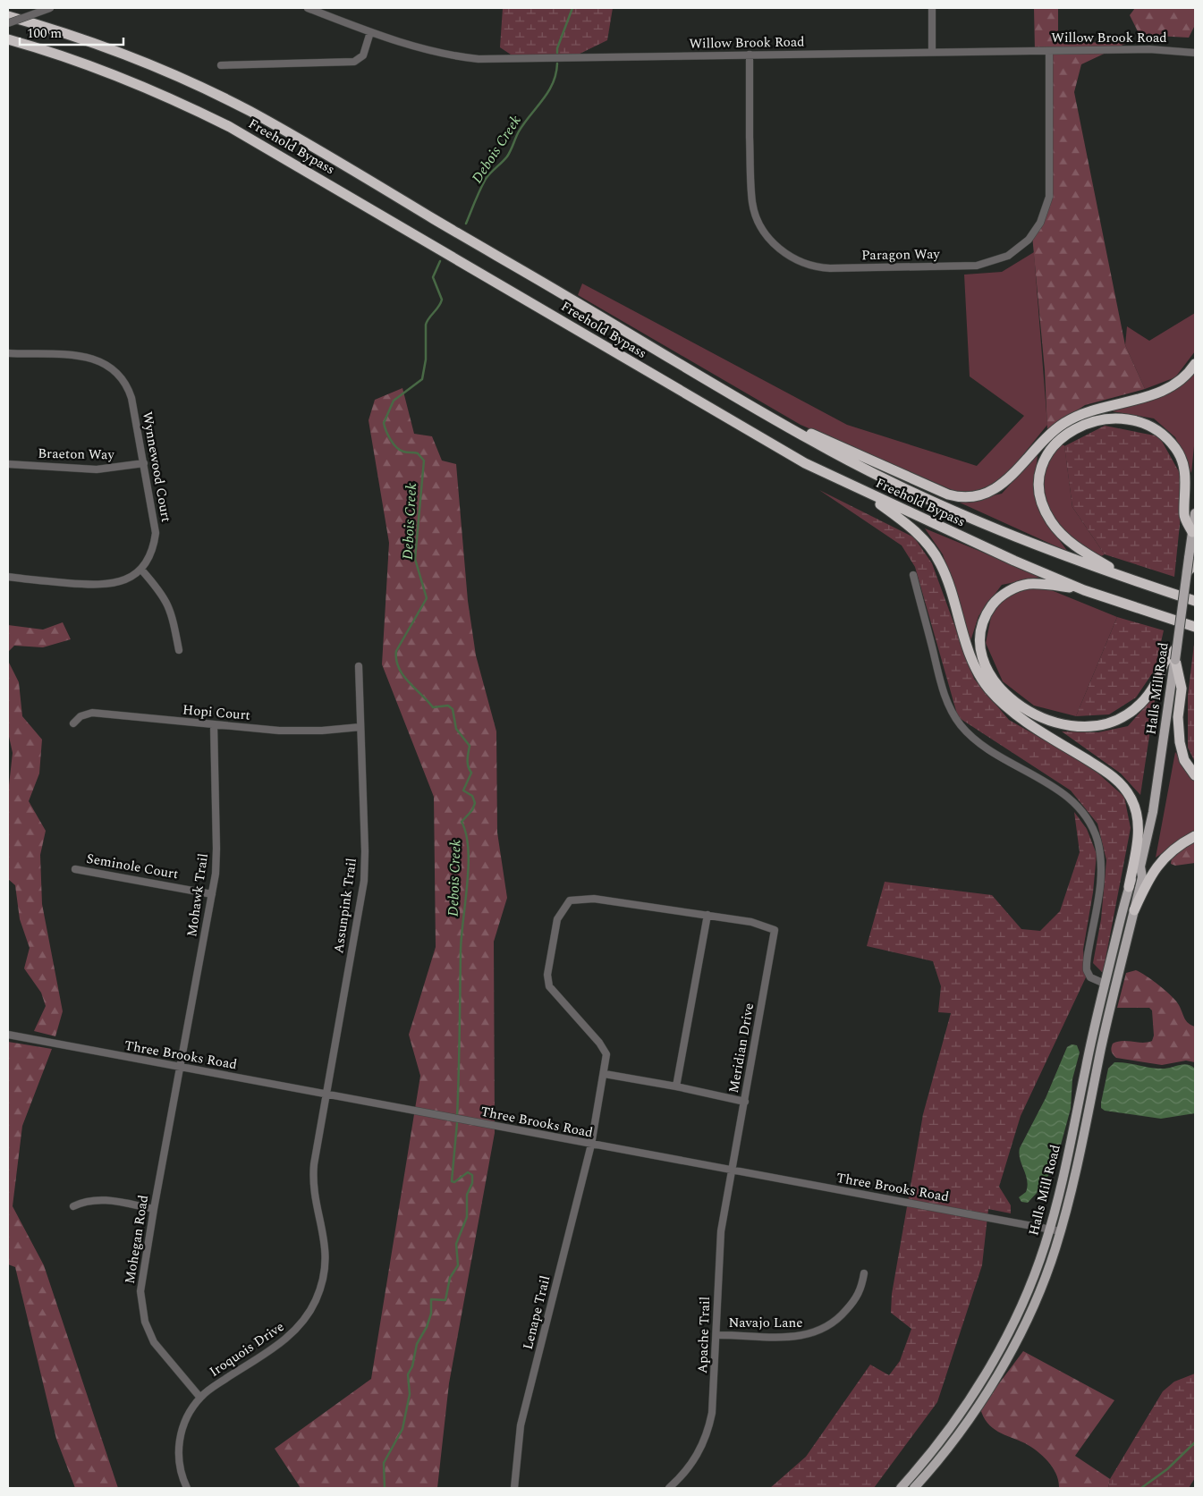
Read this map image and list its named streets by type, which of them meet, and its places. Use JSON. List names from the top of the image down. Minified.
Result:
{"streets":{"highway":["Freehold Bypass"],"main road":["Halls Mill Road"],"street":["Willow Brook Road","Paragon Way","Braeton Way","Wynnewood Court","Hopi Court","Seminole Court","Mohawk Trail","Assunpink Trail","Meridian Drive","Three Brooks Road","Mohegan Road","Lenape Trail","Navajo Lane","Apache Trail","Iroquois Drive"]},"crossings":[["Willow Brook Road","Paragon Way"],["Braeton Way","Wynnewood Court"],["Halls Mill Road","Three Brooks Road"],["Hopi Court","Mohawk Trail"],["Hopi Court","Assunpink Trail"],["Seminole Court","Mohawk Trail"],["Mohawk Trail","Three Brooks Road"],["Mohawk Trail","Mohegan Road"],["Assunpink Trail","Three Brooks Road"],["Assunpink Trail","Iroquois Drive"],["Meridian Drive","Three Brooks Road"],["Meridian Drive","Lenape Trail"],["Meridian Drive","Apache Trail"],["Three Brooks Road","Mohegan Road"],["Three Brooks Road","Lenape Trail"],["Three Brooks Road","Apache Trail"],["Three Brooks Road","Iroquois Drive"],["Mohegan Road","Iroquois Drive"],["Navajo Lane","Apache Trail"]],"water":["Debois Creek"],"scale_bar":"100 m"}
